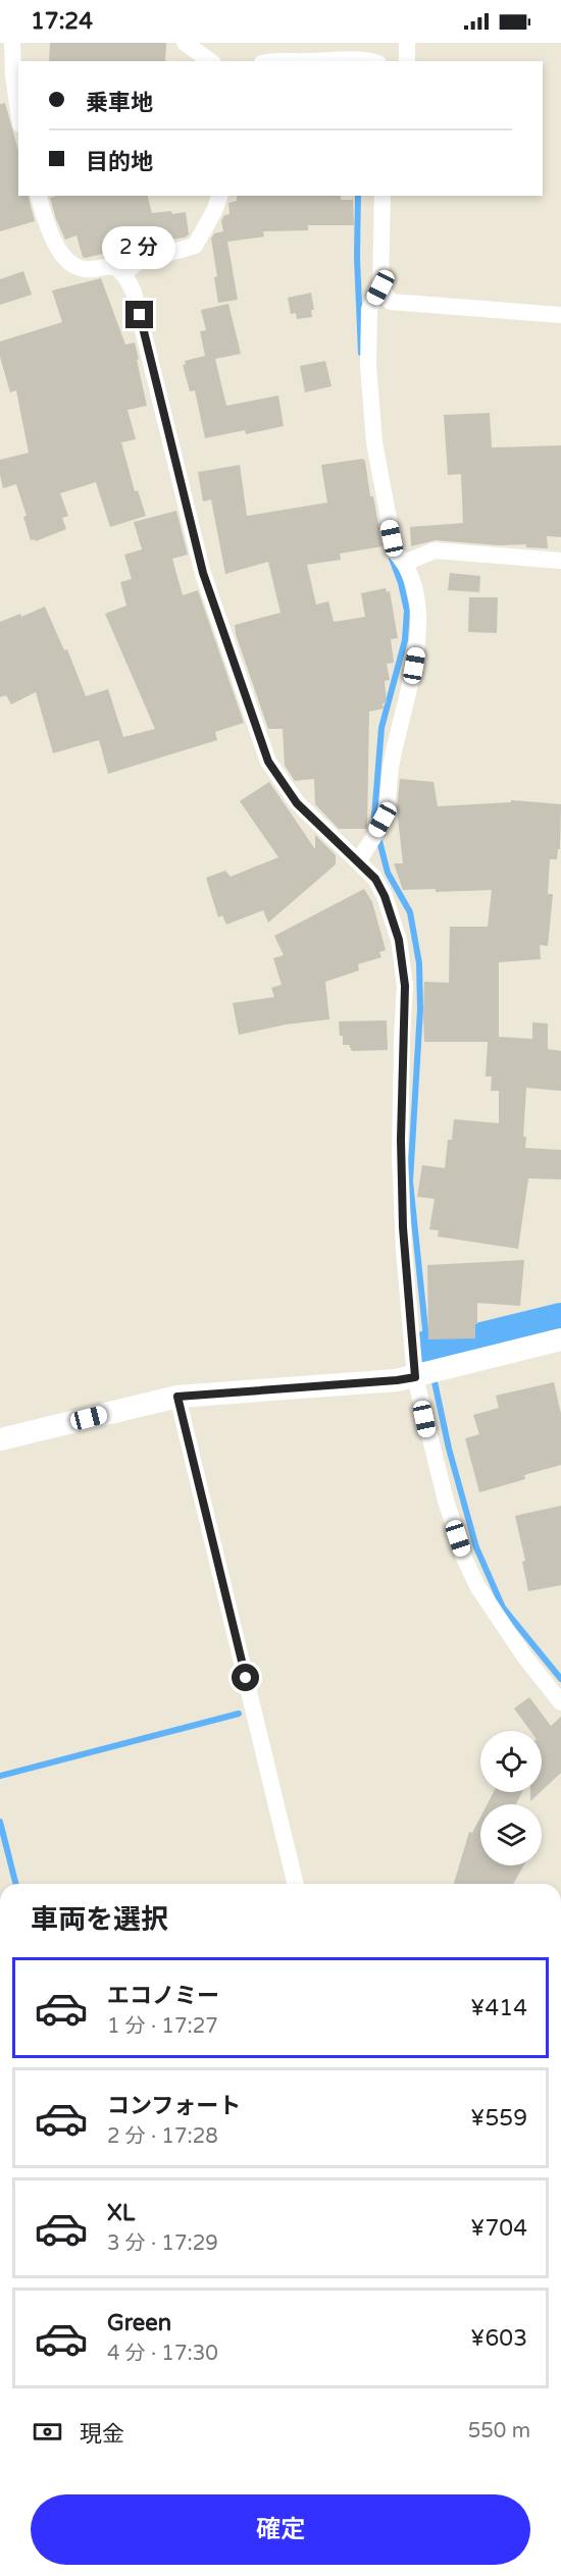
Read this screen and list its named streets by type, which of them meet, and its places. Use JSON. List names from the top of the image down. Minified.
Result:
{"page":{"status":"17:24","banner":["乗車地","目的地"],"bubble":"2 分","heading":"車両を選択","list":[{"name":"エコノミー","note":"1 分 · 17:27","value":"¥414"},{"name":"コンフォート","note":"2 分 · 17:28","value":"¥559"},{"name":"XL","note":"3 分 · 17:29","value":"¥704"},{"name":"Green","note":"4 分 · 17:30","value":"¥603"}],"pay":["現金","550 m"],"buttons":"確定"}}
